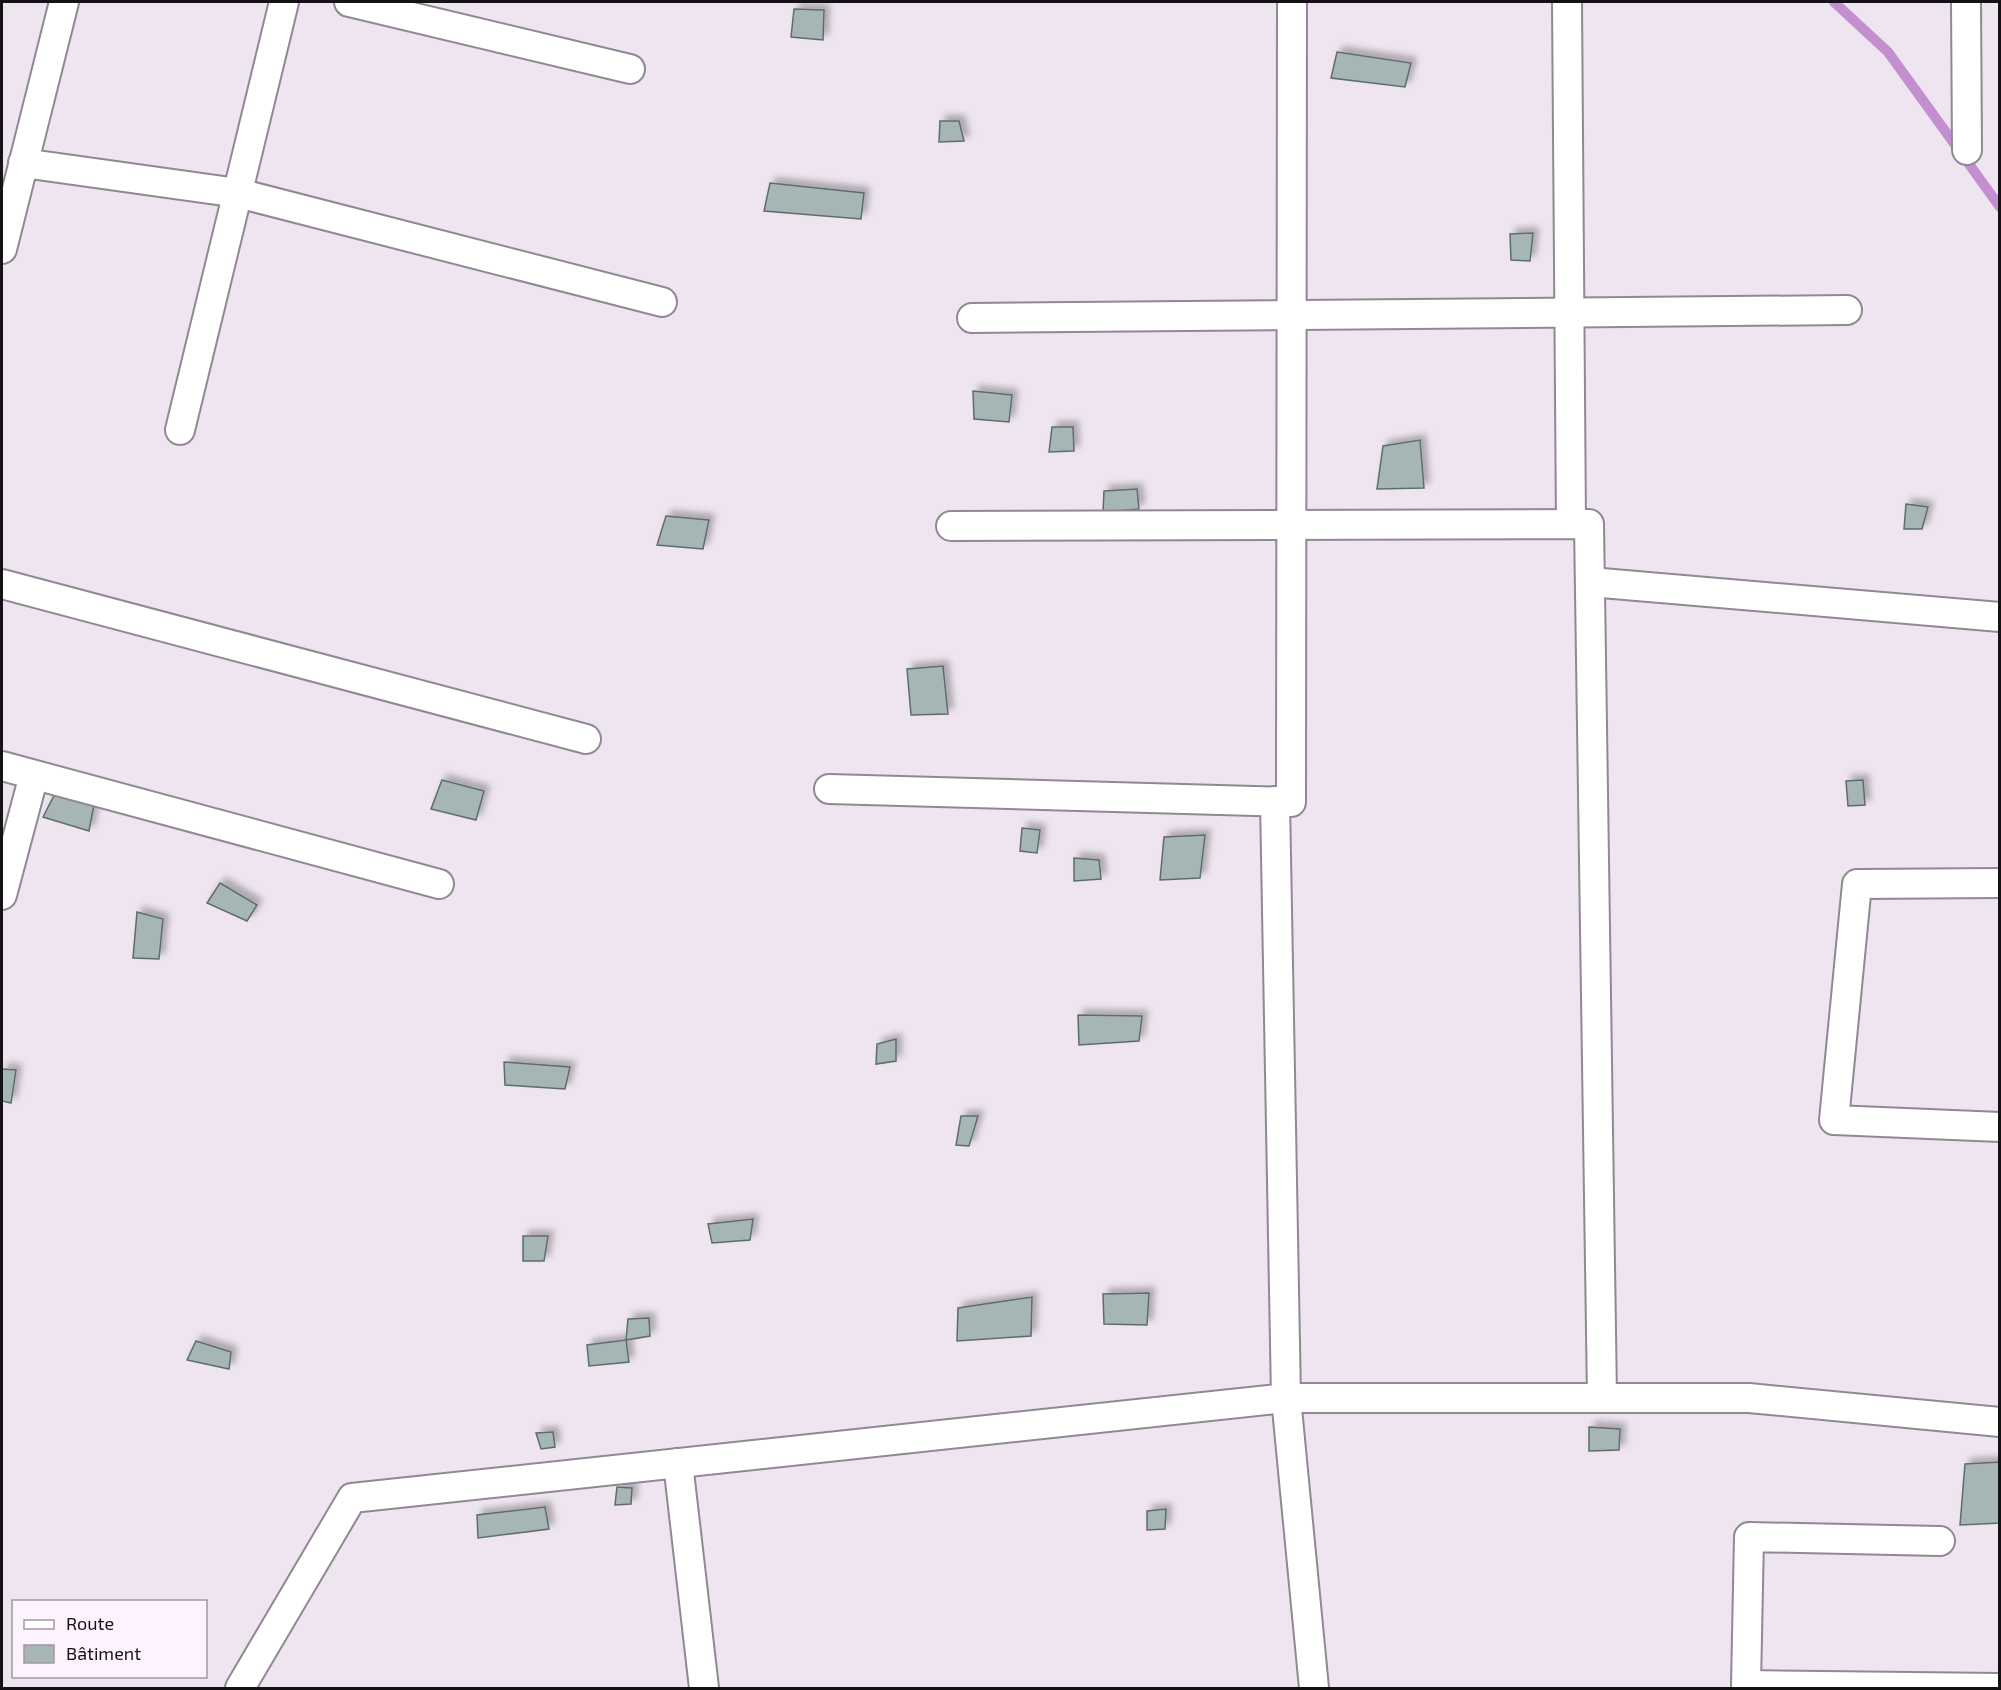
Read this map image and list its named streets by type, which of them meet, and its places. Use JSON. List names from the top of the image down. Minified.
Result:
{"legend":["Route","Bâtiment"]}
